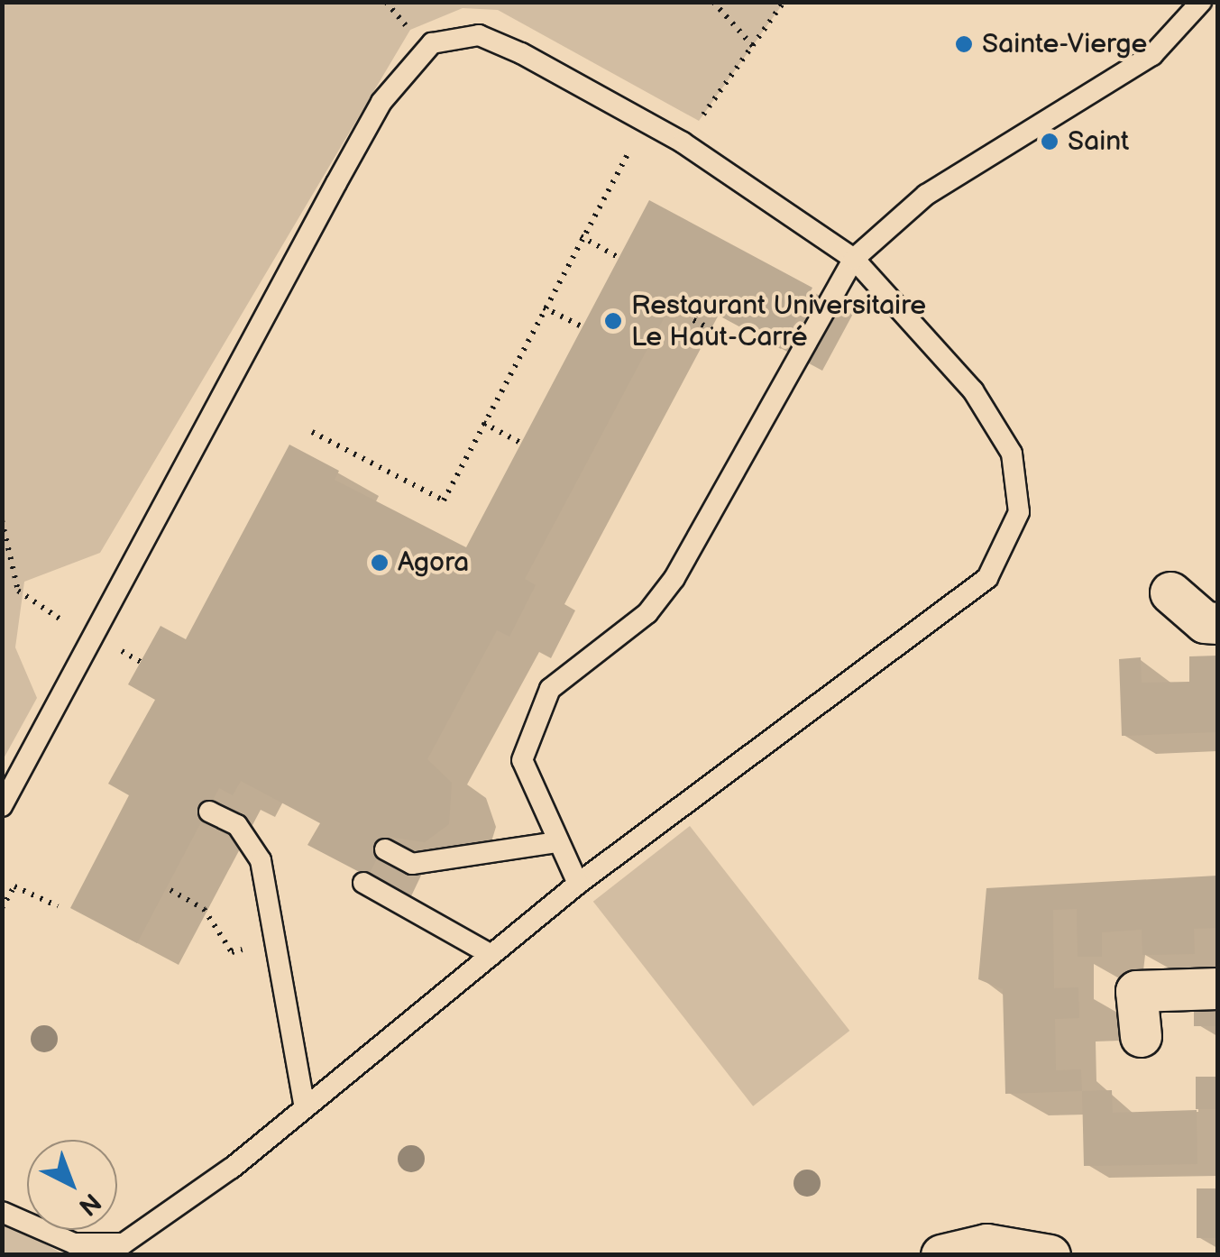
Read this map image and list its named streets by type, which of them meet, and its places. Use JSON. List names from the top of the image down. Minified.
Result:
{"places":["Sainte-Vierge","Saint","Restaurant Universitaire Le Haut-Carré","Agora"],"north":"bottom right"}
